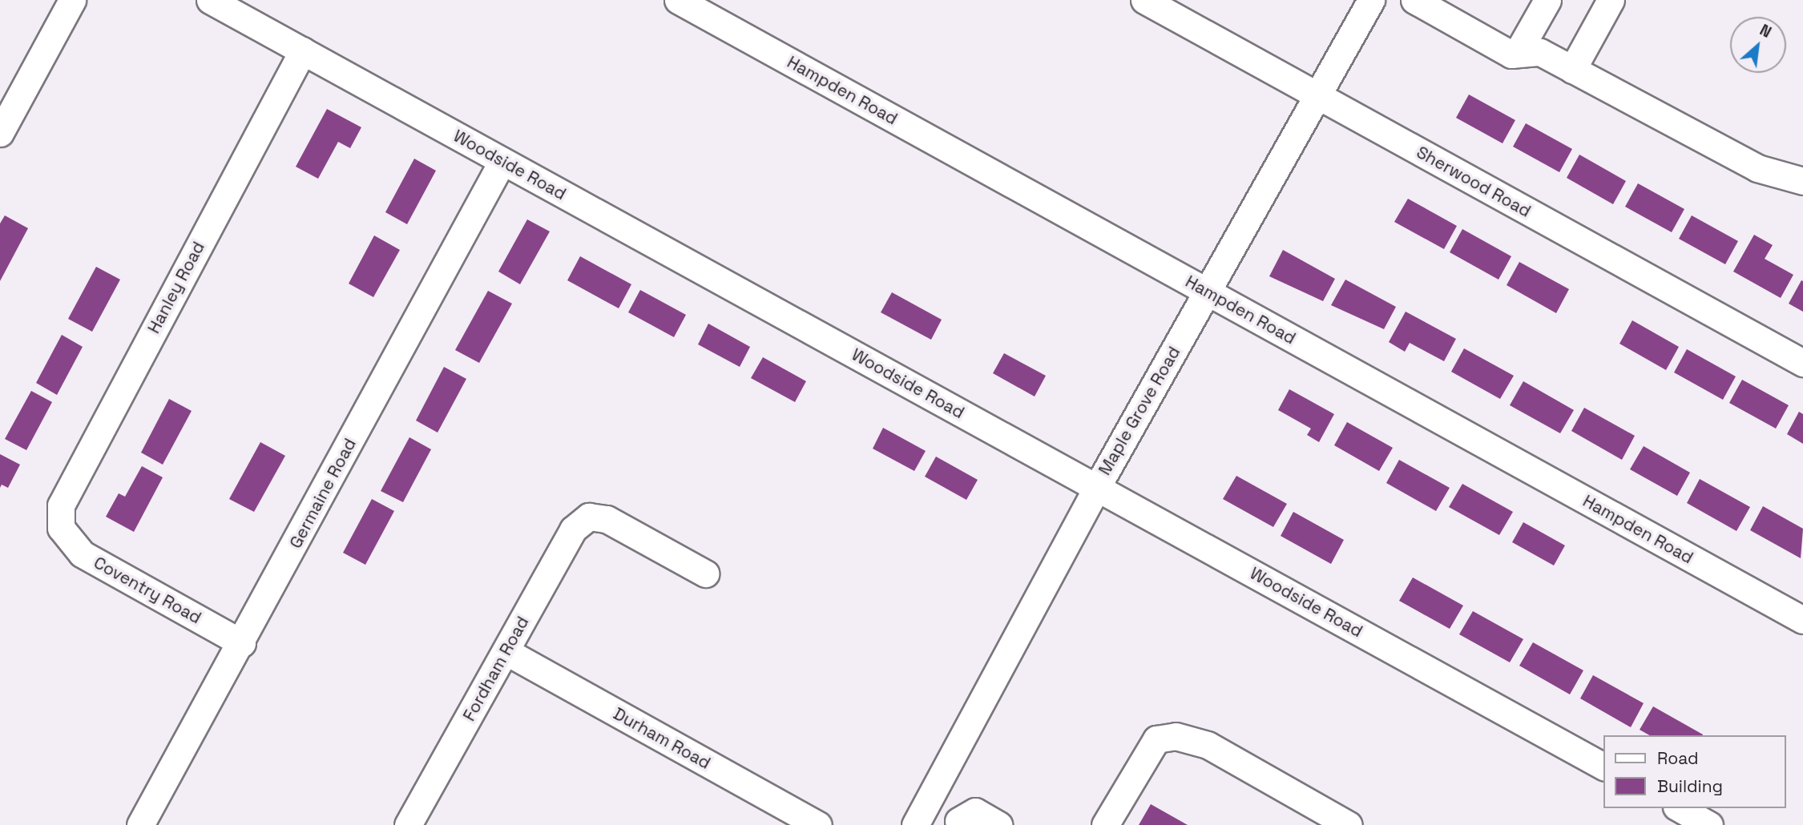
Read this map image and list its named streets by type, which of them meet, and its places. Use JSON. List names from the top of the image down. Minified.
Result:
{"streets":{"street":["Hampden Road","Woodside Road","Sherwood Road","Hanley Road","Maple Grove Road","Germaine Road","Coventry Road","Fordham Road","Durham Road"]},"crossings":[["Hampden Road","Maple Grove Road"],["Woodside Road","Hanley Road"],["Woodside Road","Maple Grove Road"],["Woodside Road","Germaine Road"],["Sherwood Road","Maple Grove Road"],["Hanley Road","Coventry Road"],["Germaine Road","Coventry Road"],["Fordham Road","Durham Road"]],"legend":["Road","Building"],"north":"top right"}
